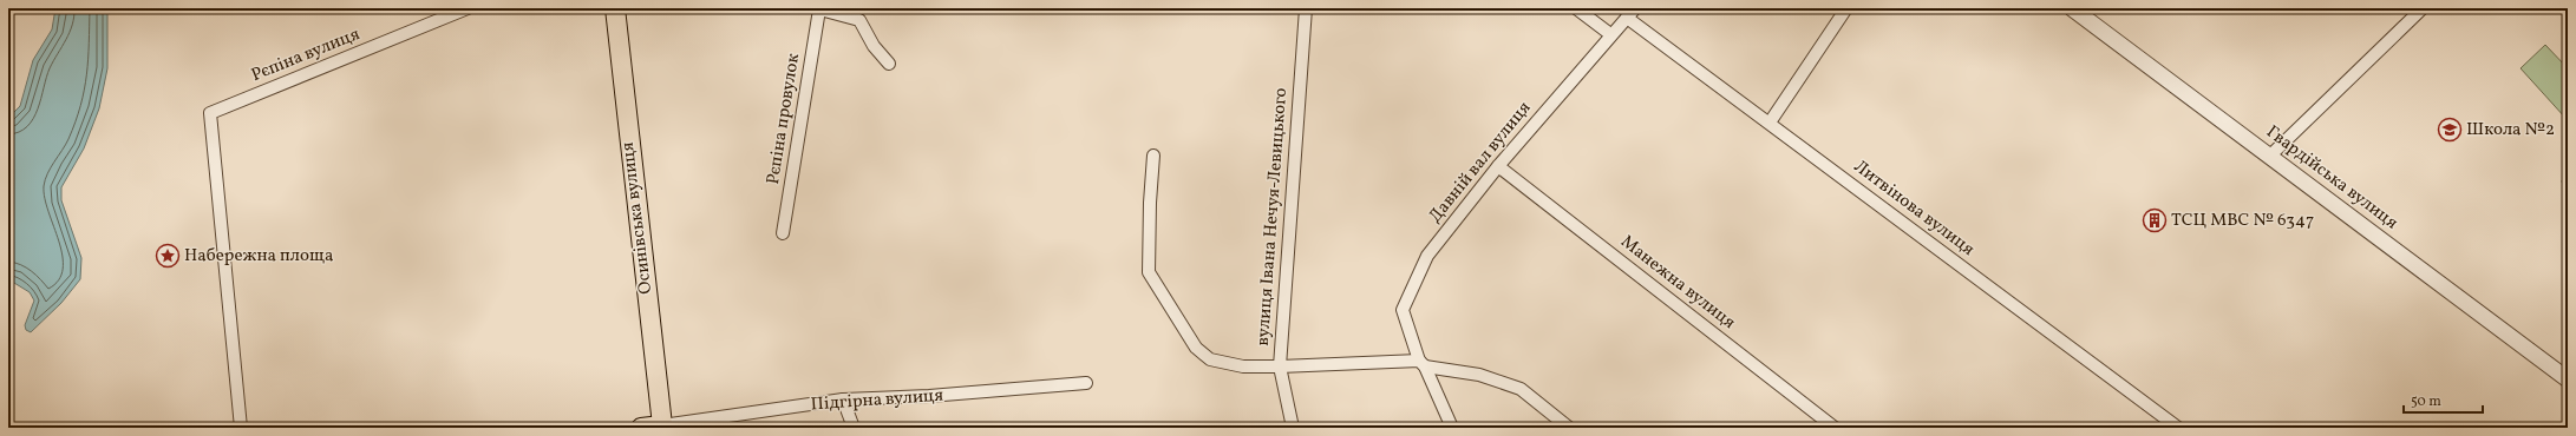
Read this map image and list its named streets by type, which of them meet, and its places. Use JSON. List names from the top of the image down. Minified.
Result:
{"streets":{"main road":["Осинівська вулиця","Підгірна вулиця"],"street":["Рєпіна вулиця","Рєпіна провулок","Давній вал вулиця","Гвардійська вулиця","Литвінова вулиця","вулиця Івана Нечуя-Левицького","Манежна вулиця"]},"crossings":[["Давній вал вулиця","Литвінова вулиця"],["Давній вал вулиця","Манежна вулиця"],["Осинівська вулиця","Підгірна вулиця"]],"places":{"school or university":["Школа №2"],"building":["ТСЦ МВС № 6347"],"place":["Набережна площа"]},"scale_bar":"50 m"}
